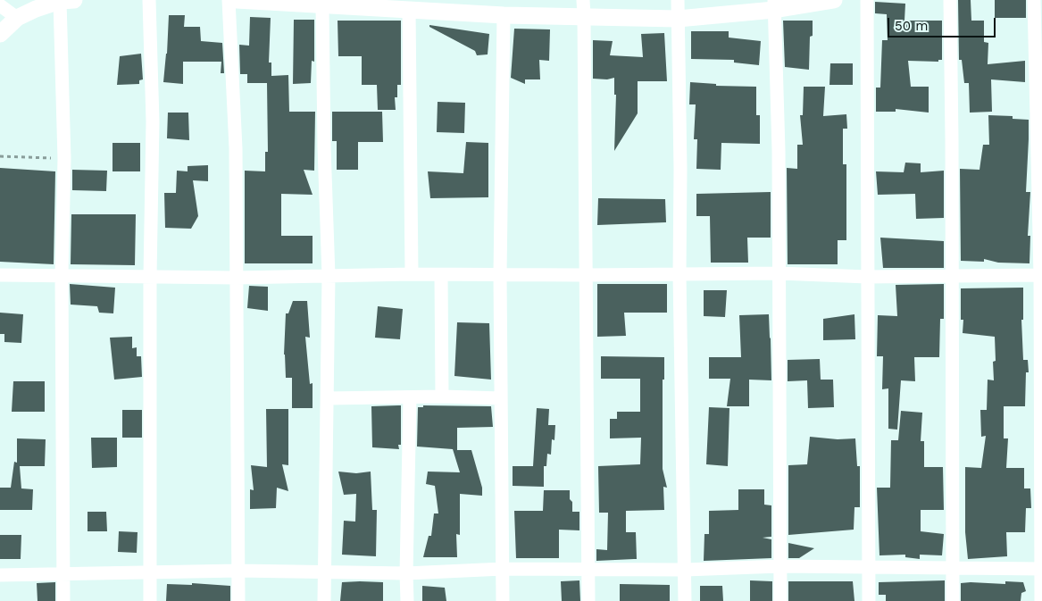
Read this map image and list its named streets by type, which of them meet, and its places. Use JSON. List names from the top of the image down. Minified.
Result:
{"scale_bar":"50 m"}
